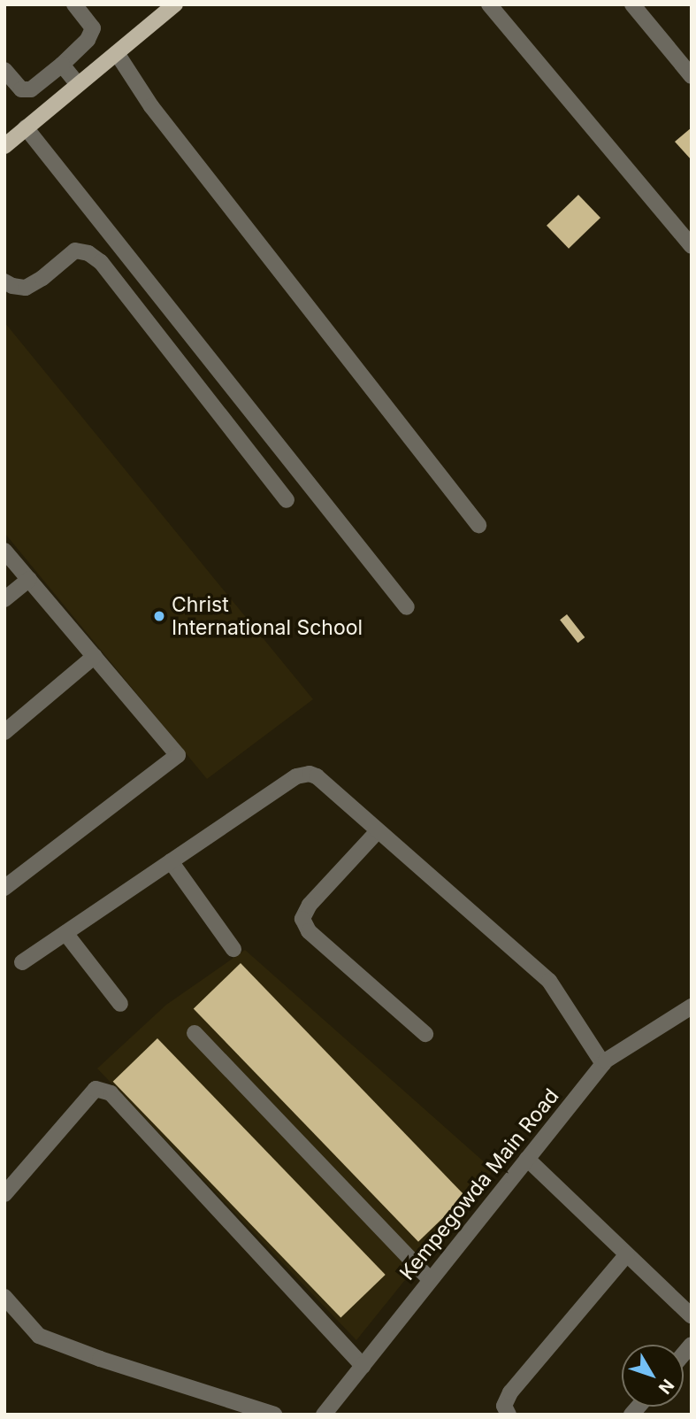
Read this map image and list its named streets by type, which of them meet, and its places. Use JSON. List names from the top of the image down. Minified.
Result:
{"streets":{"street":["Kempegowda Main Road"]},"places":["Christ International School"],"north":"bottom right"}
